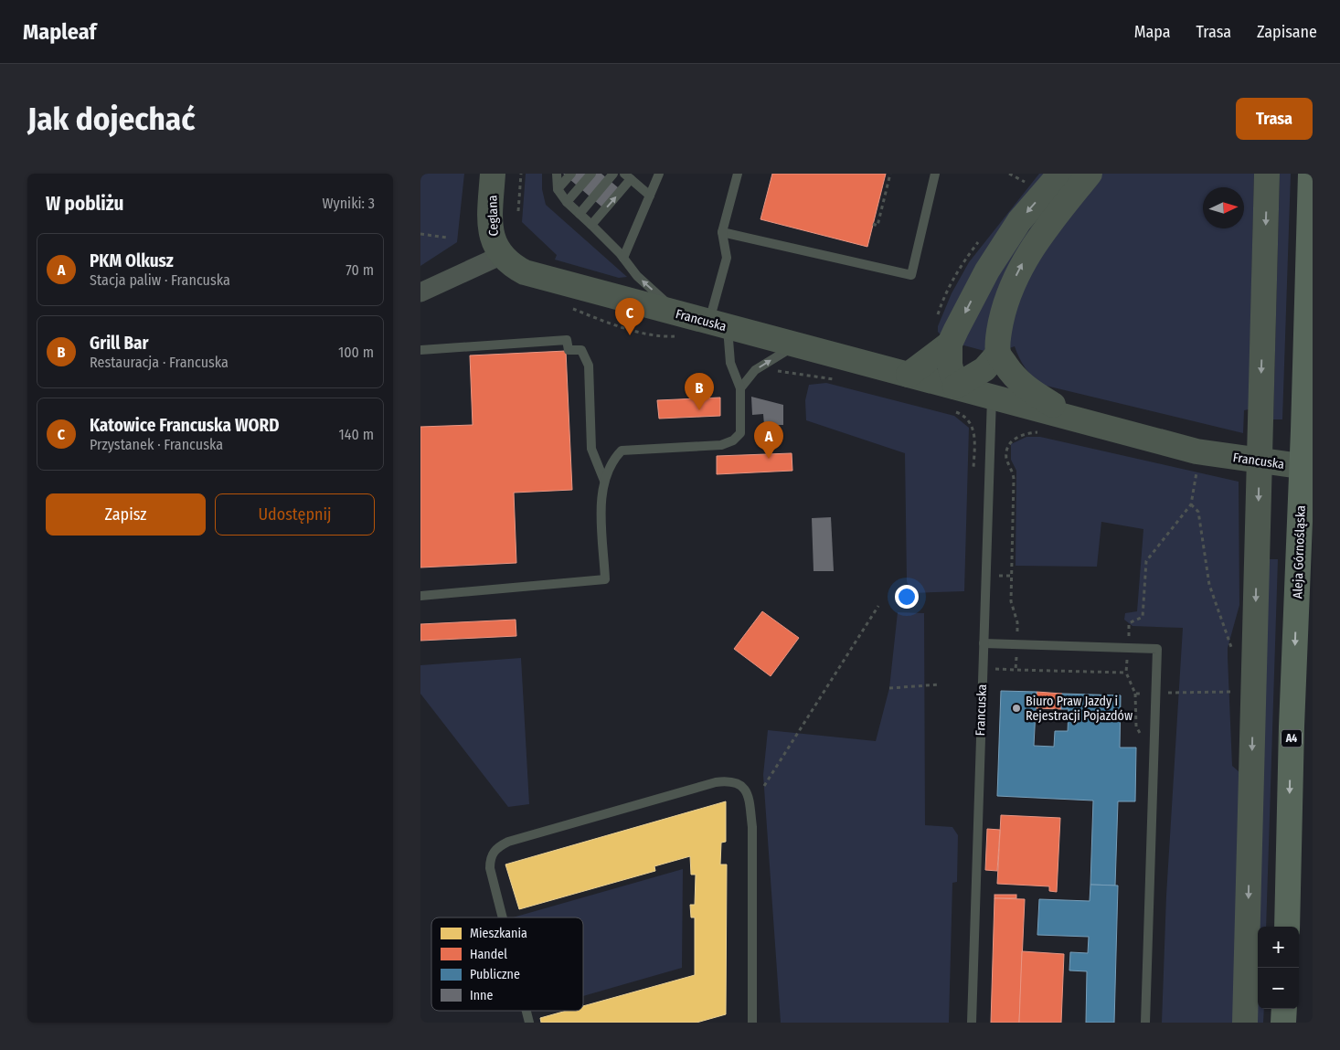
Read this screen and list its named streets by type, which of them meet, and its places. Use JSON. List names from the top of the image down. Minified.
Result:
{"streets":{"highway":["Aleja Górnośląska","A4"],"street":["Ceglana","Francuska"]},"crossings":[["Ceglana","Francuska"]],"one_way":["Aleja Górnośląska"],"places":["Biuro Praw Jazdy i Rejestracji Pojazdów"],"legend":["Mieszkania","Handel","Publiczne","Inne"],"north":"right","page":{"header":"Mapleaf","nav":["Mapa","Trasa","Zapisane"],"buttons":["Trasa",["Zapisz","Udostępnij"]],"title":"Jak dojechać","heading":["W pobliżu","Wyniki: 3"],"list":[{"mark":"A","name":"PKM Olkusz","note":"Stacja paliw · Francuska","value":"70 m"},{"mark":"B","name":"Grill Bar","note":"Restauracja · Francuska","value":"100 m"},{"mark":"C","name":"Katowice Francuska WORD","note":"Przystanek · Francuska","value":"140 m"}],"pins":["C","B","A"],"map_buttons":["+","−"]}}
